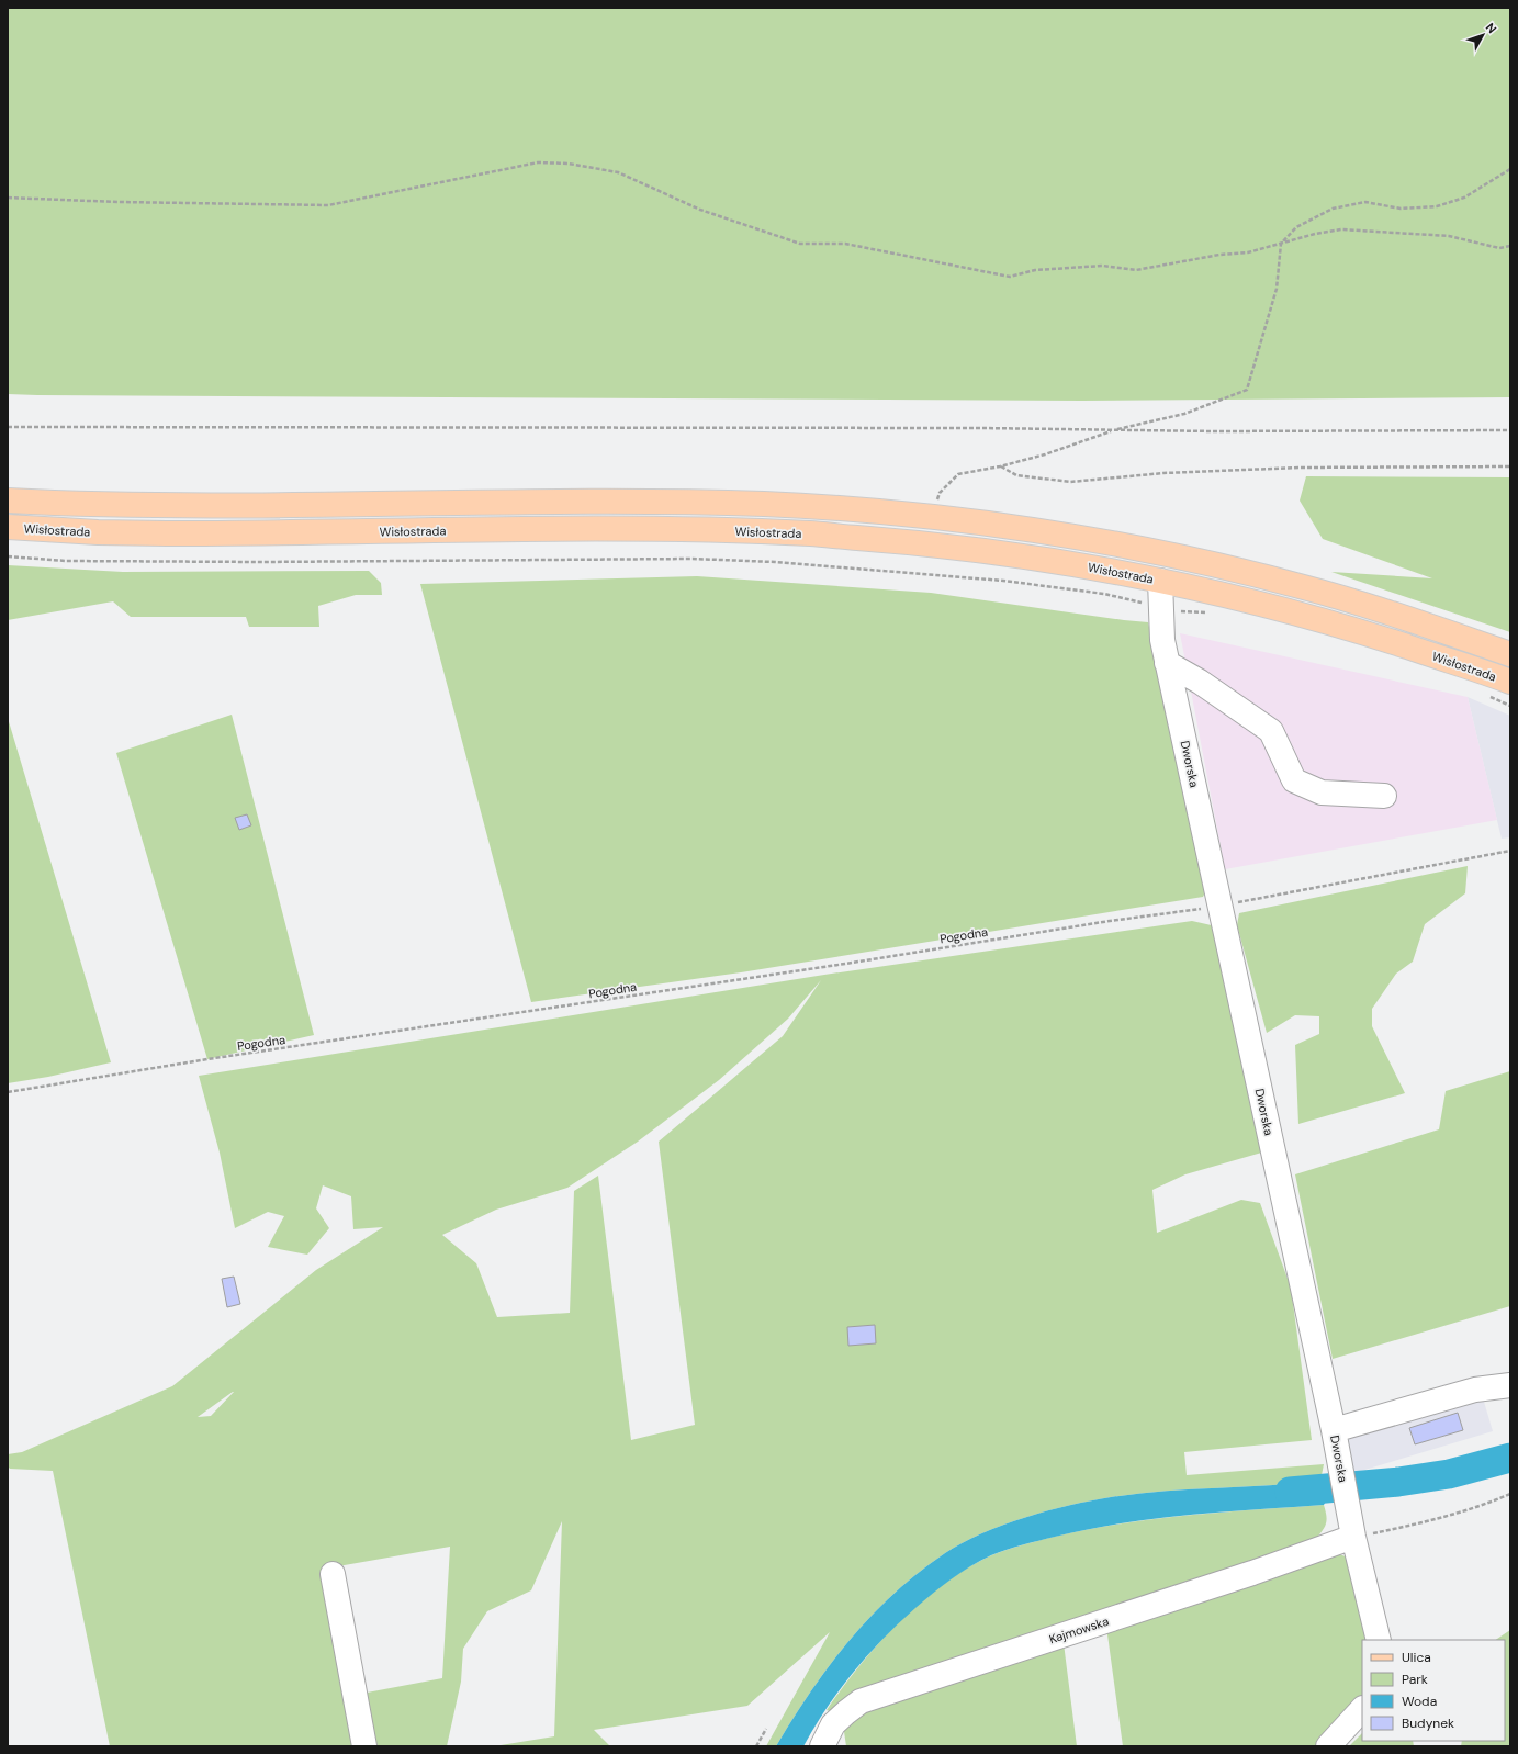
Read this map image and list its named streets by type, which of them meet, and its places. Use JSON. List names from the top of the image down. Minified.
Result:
{"streets":{"main road":["Wisłostrada"],"street":["Dworska","Kajmowska"],"path":["Pogodna"]},"crossings":[["Wisłostrada","Dworska"],["Dworska","Pogodna"],["Dworska","Kajmowska"]],"legend":["Ulica","Park","Woda","Budynek"],"north":"top right"}
